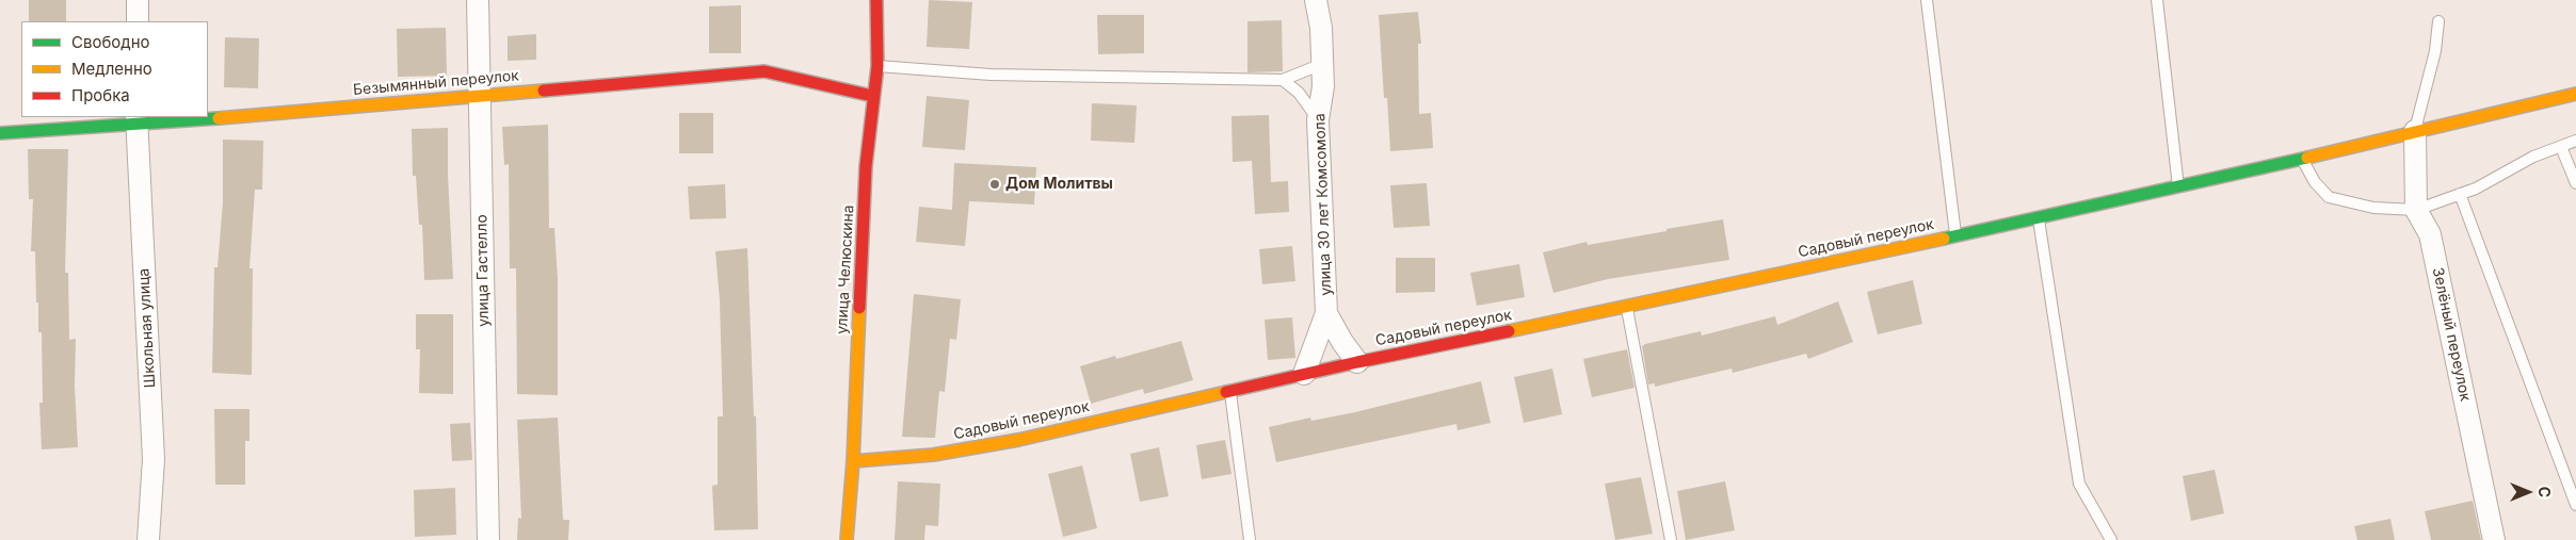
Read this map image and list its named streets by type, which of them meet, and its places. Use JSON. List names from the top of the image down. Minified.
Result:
{"streets":{"street":["Безымянный переулок","улица 30 лет Комсомола","Садовый переулок","улица Челюскина","улица Гастелло","Школьная улица","Зелёный переулок"]},"crossings":[["Безымянный переулок","улица Челюскина"],["Безымянный переулок","улица Гастелло"],["Безымянный переулок","Школьная улица"],["улица 30 лет Комсомола","Садовый переулок"],["Садовый переулок","улица Челюскина"],["Садовый переулок","Зелёный переулок"]],"places":["Дом Молитвы"],"legend":["Свободно","Медленно","Пробка"],"north":"right"}
